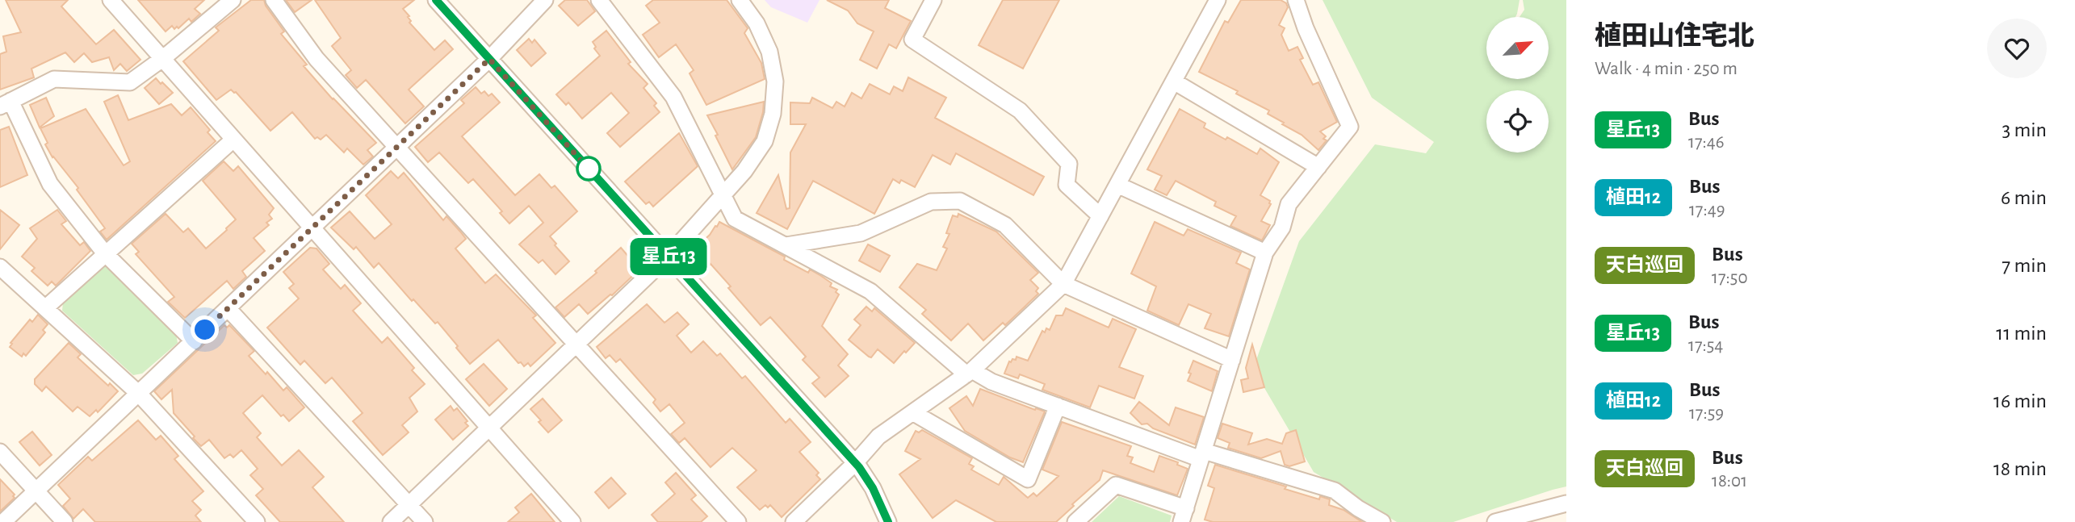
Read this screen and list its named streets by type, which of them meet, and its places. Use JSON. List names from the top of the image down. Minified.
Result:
{"lines":["bus line 星丘13"],"north":"top right","page":{"on_map":"星丘13","heading":["植田山住宅北","Walk · 4 min · 250 m"],"list":[{"mark":"星丘13","name":"Bus","note":"17:46","value":"3 min"},{"mark":"植田12","name":"Bus","note":"17:49","value":"6 min"},{"mark":"天白巡回","name":"Bus","note":"17:50","value":"7 min"},{"mark":"星丘13","name":"Bus","note":"17:54","value":"11 min"},{"mark":"植田12","name":"Bus","note":"17:59","value":"16 min"},{"mark":"天白巡回","name":"Bus","note":"18:01","value":"18 min"}]}}
